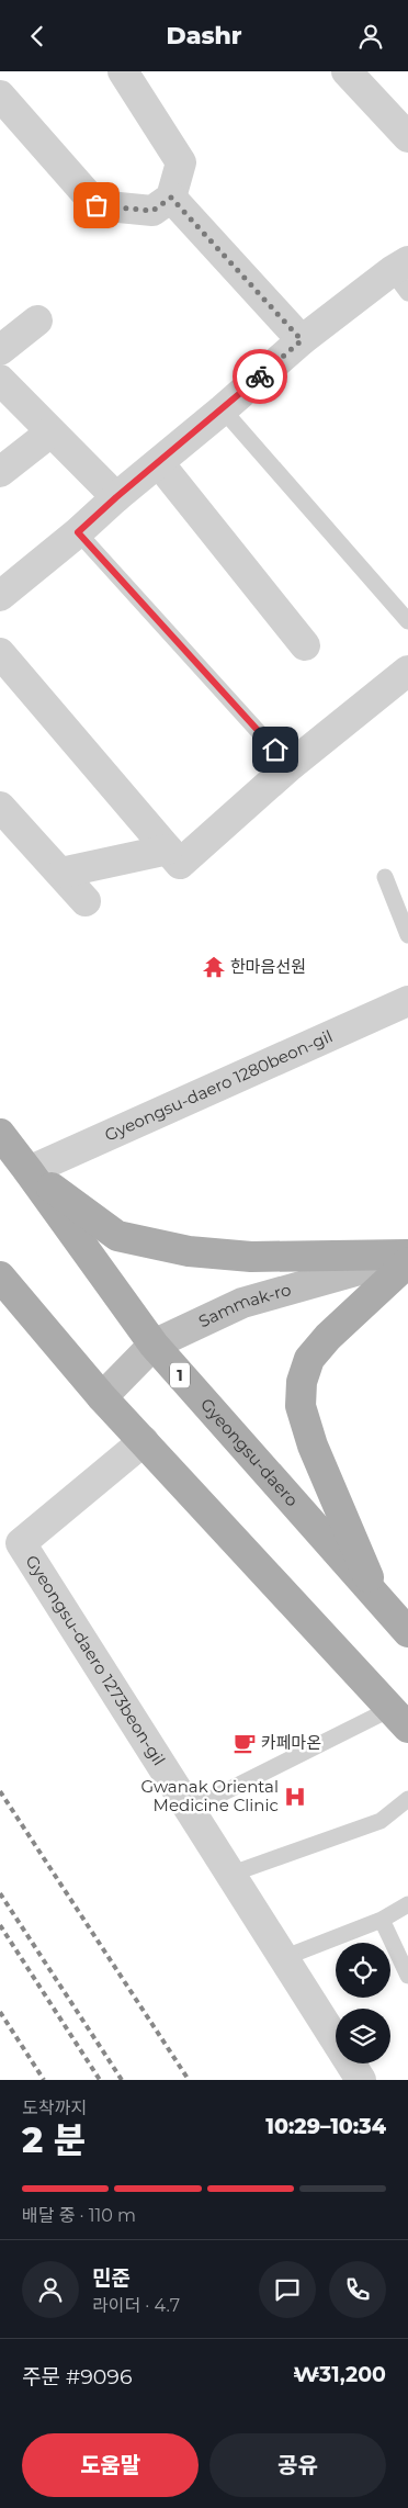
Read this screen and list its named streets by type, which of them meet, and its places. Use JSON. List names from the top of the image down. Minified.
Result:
{"streets":{"main road":["Sammak-ro","1","Gyeongsu-daero"],"street":["Gyeongsu-daero 1280beon-gil","Gyeongsu-daero 1273beon-gil"]},"crossings":[["Gyeongsu-daero 1280beon-gil","Gyeongsu-daero"],["Sammak-ro","Gyeongsu-daero"]],"places":{"temple":["한마음선원"],"cafe":["카페마온"],"hospital":["Gwanak Oriental Medicine Clinic"]},"page":{"header":"Dashr","heading":["2 분","도착까지","10:29–10:34"],"panel":["민준","라이더 · 4.7","주문 #9096","₩31,200"],"bar":"배달 중 · 110 m","buttons":["도움말","공유"]}}
